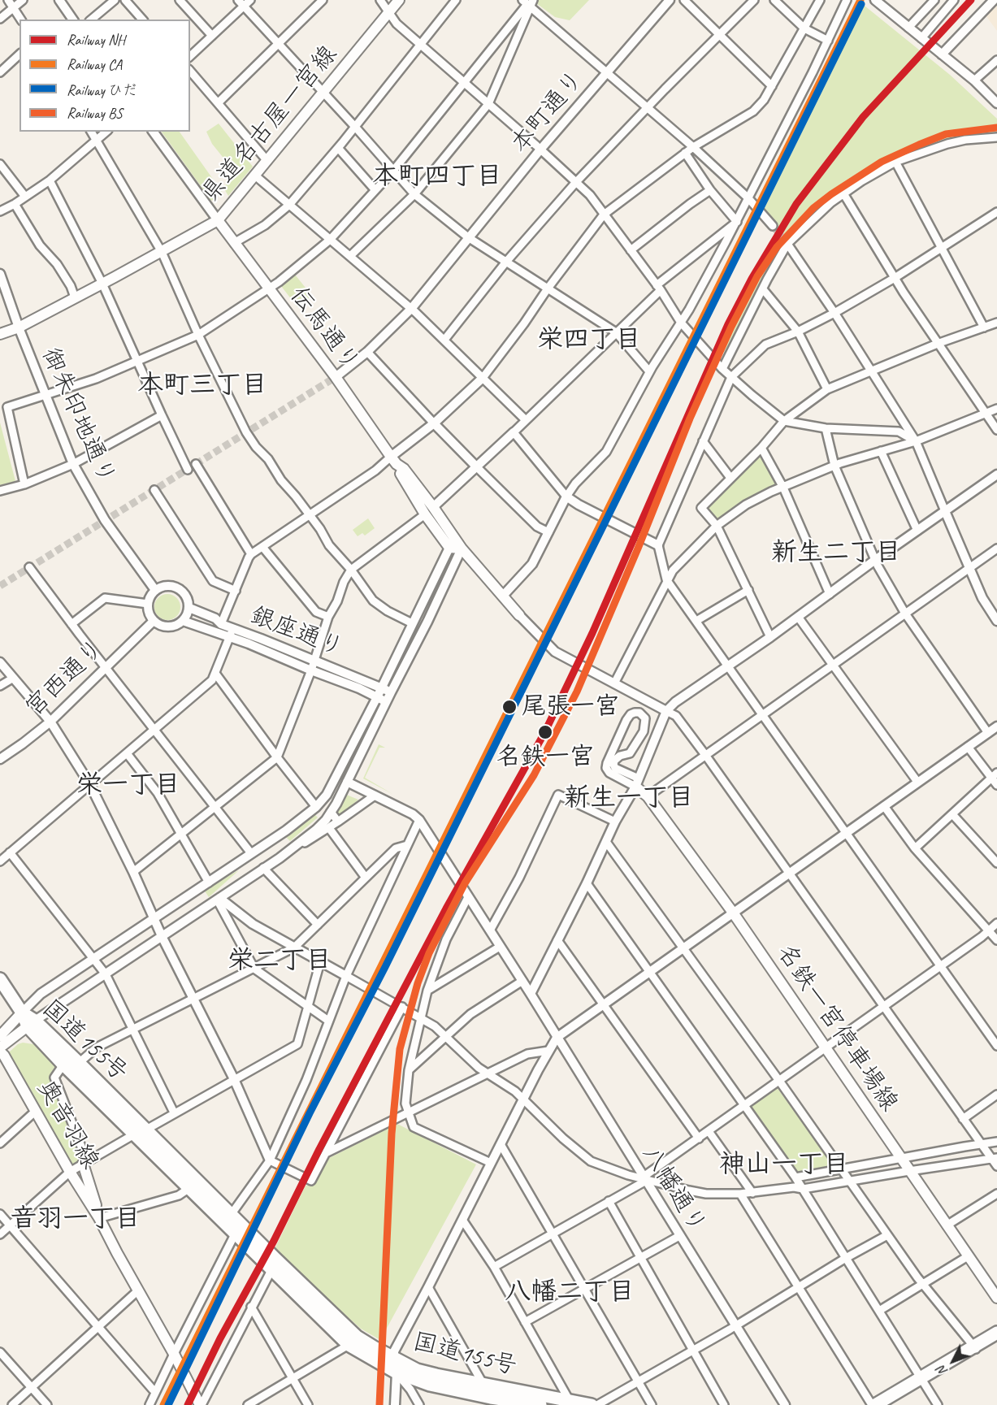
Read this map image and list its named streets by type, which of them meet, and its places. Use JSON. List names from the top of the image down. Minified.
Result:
{"streets":{"highway":["国道155号"],"main road":["県道名古屋一宮線","伝馬通り","名鉄一宮停車場線","奥音羽線"],"street":["本町通り","御朱印地通り","銀座通り","宮西通り","八幡通り"]},"crossings":[["本町通り","伝馬通り"],["県道名古屋一宮線","伝馬通り"],["県道名古屋一宮線","御朱印地通り"],["御朱印地通り","銀座通り"],["御朱印地通り","宮西通り"],["銀座通り","宮西通り"]],"districts":["本町四丁目","栄四丁目","本町三丁目","新生二丁目","栄一丁目","新生一丁目","栄二丁目","神山一丁目","音羽一丁目","八幡二丁目"],"places":["尾張一宮","名鉄一宮"],"lines":["rail line NH","rail line CA","rail line ひだ","rail line BS"],"legend":["Railway NH","Railway CA","Railway ひだ","Railway BS"],"north":"bottom left"}
